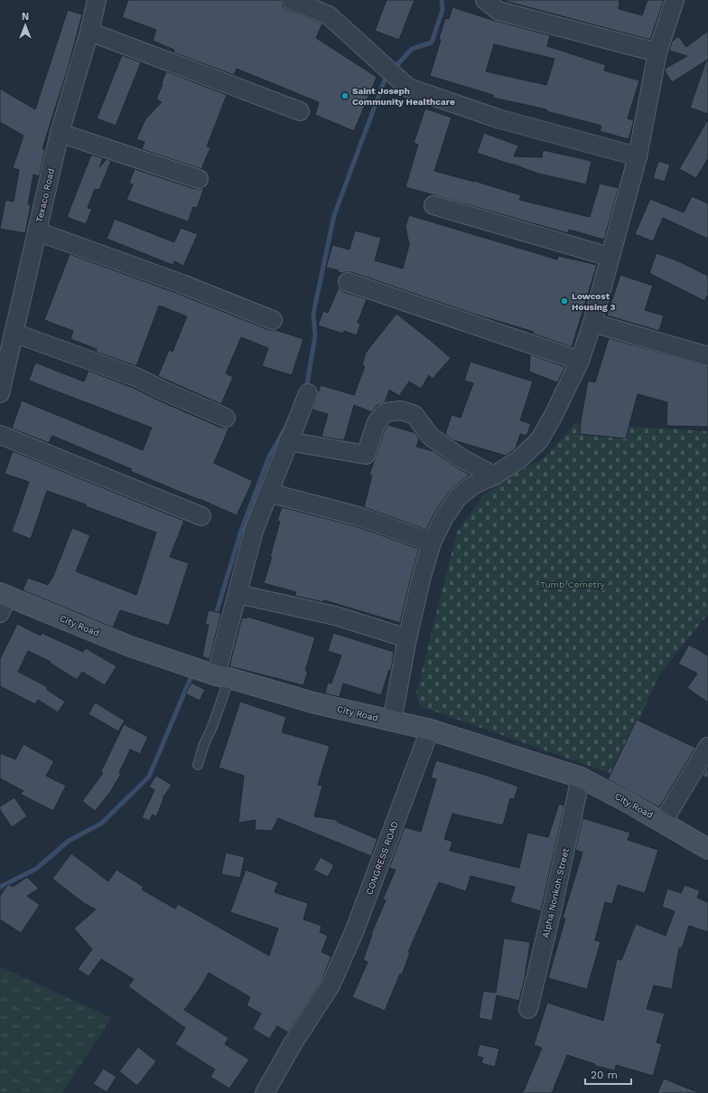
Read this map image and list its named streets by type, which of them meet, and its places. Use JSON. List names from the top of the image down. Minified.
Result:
{"streets":{"main road":["City Road"],"street":["Texaco Road","CONGRESS ROAD","Alpha Nonkoh Street"]},"crossings":[["City Road","CONGRESS ROAD"],["City Road","Alpha Nonkoh Street"]],"parks":["Tumb Cemetry"],"places":["Saint Joseph Community Healthcare","Lowcost Housing 3"],"scale_bar":"20 m","north":"top"}
